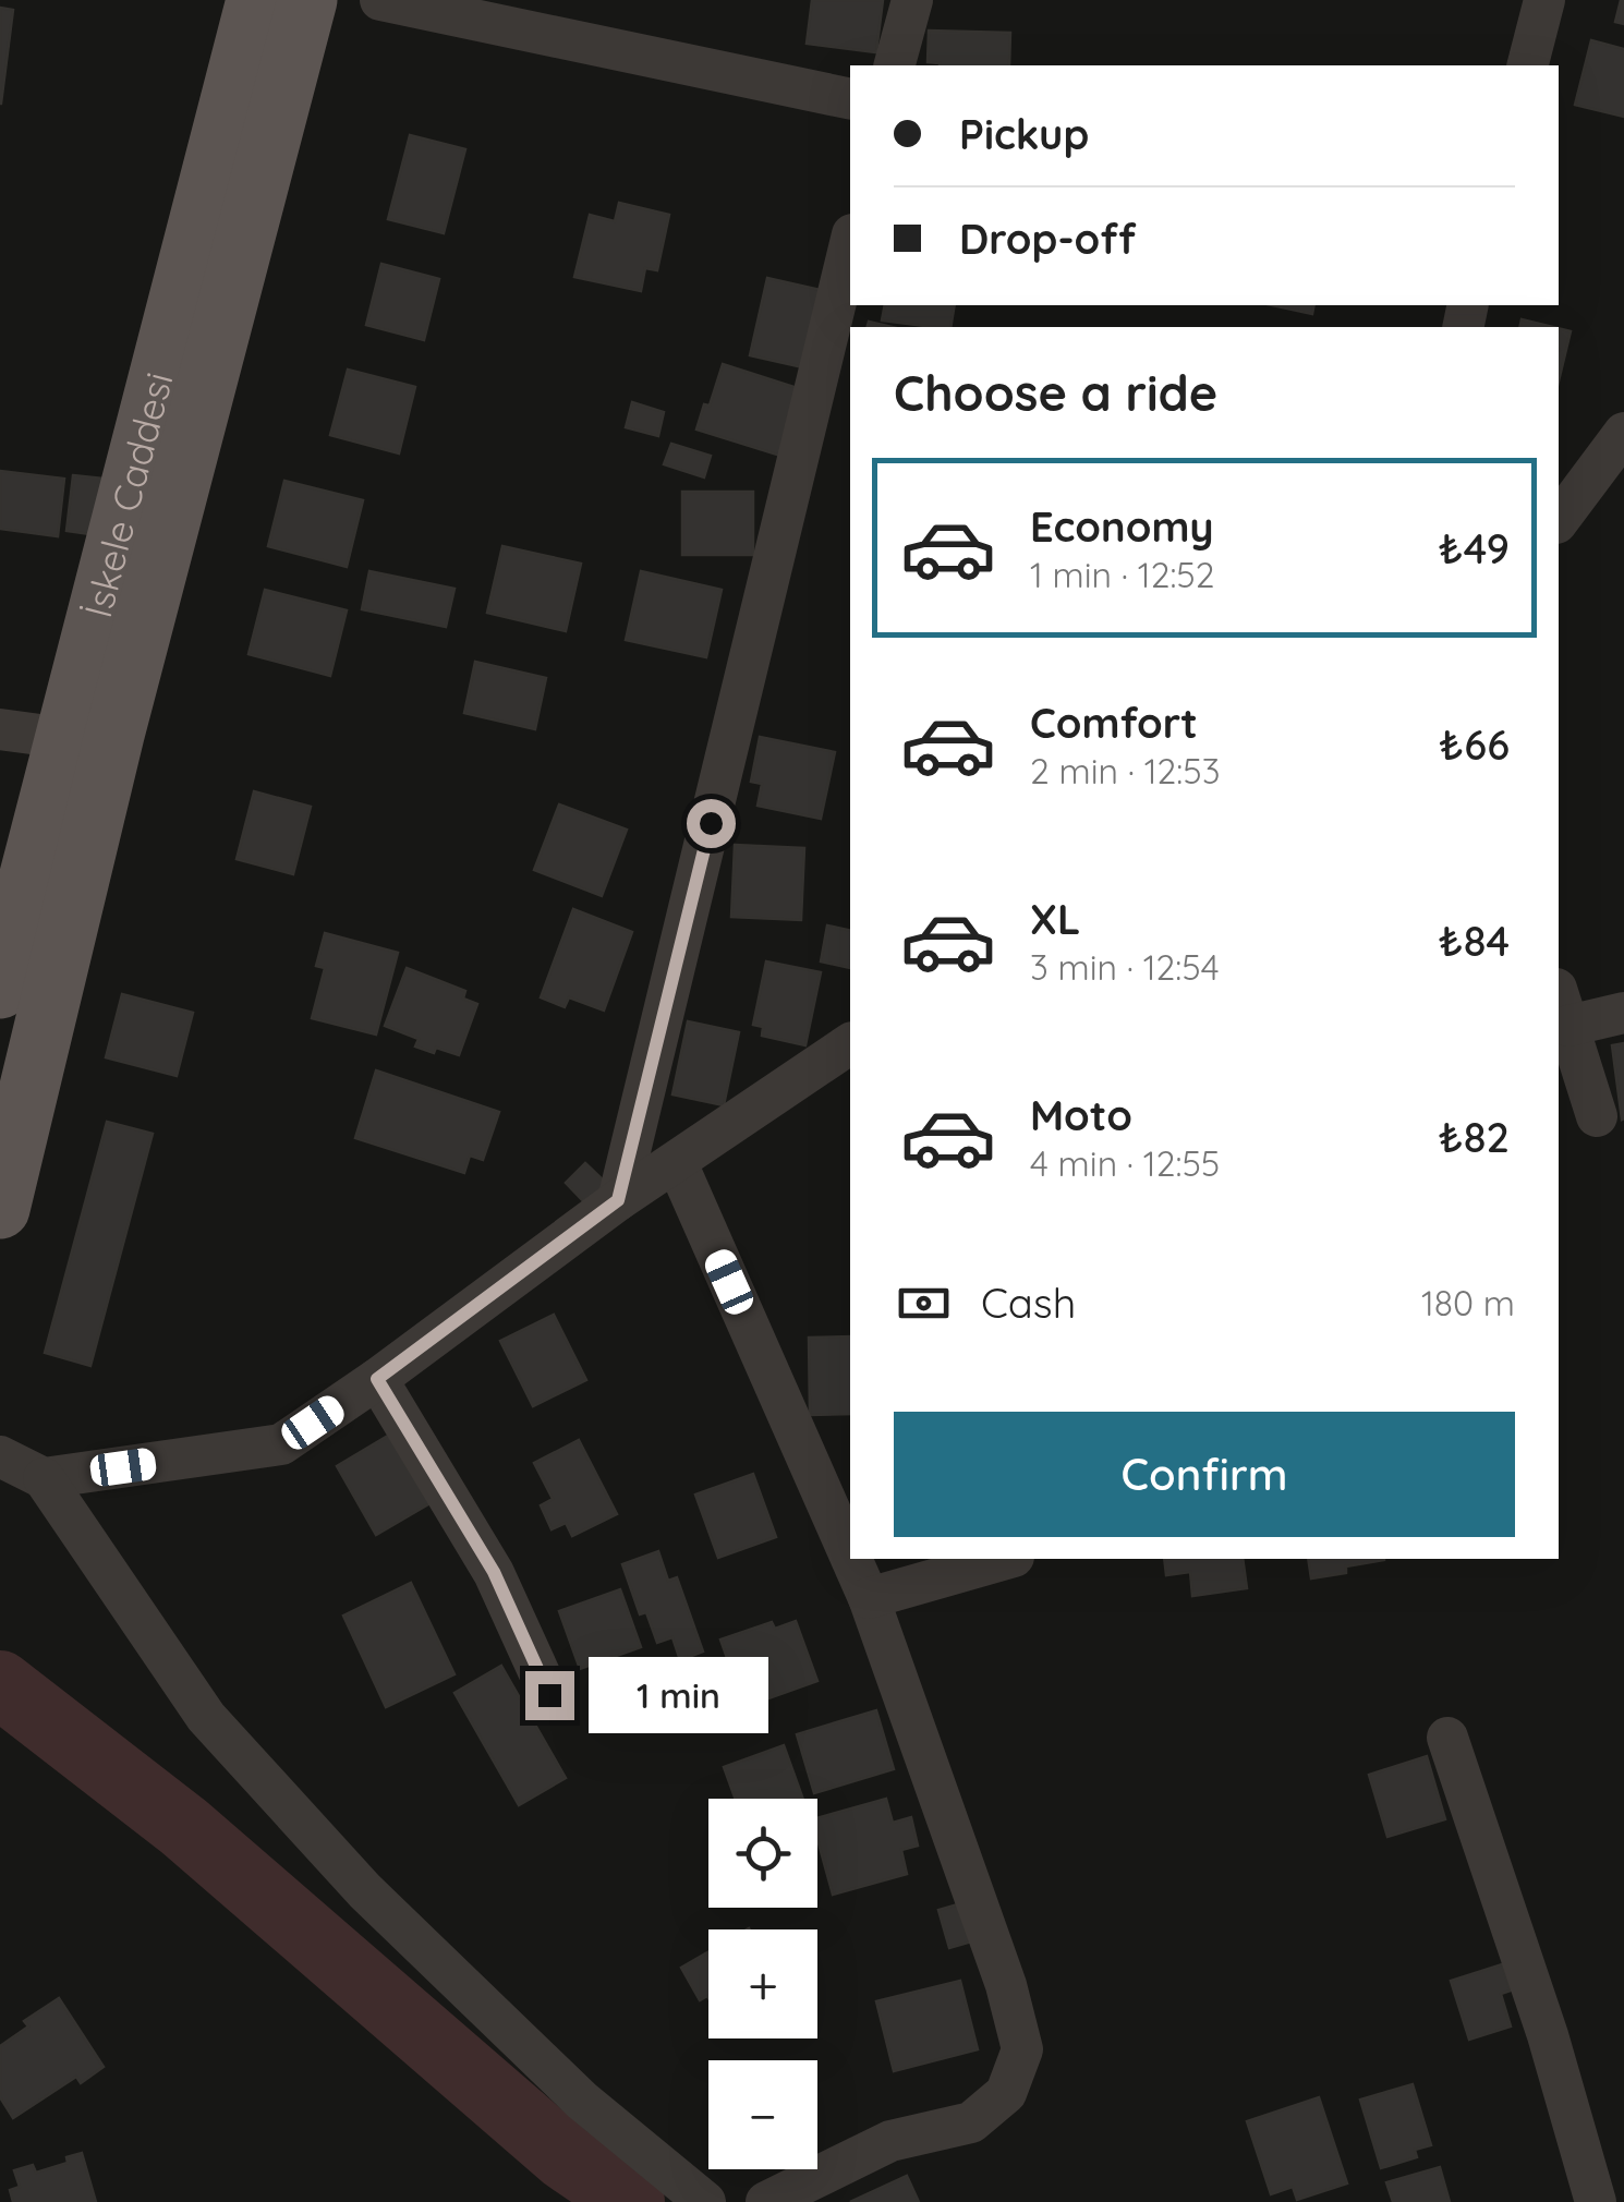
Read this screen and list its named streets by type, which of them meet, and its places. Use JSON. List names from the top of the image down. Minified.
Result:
{"streets":{"main road":["İskele Caddesi"]},"page":{"banner":["Pickup","Drop-off"],"heading":"Choose a ride","list":[{"name":"Economy","note":"1 min · 12:52","value":"₺49"},{"name":"Comfort","note":"2 min · 12:53","value":"₺66"},{"name":"XL","note":"3 min · 12:54","value":"₺84"},{"name":"Moto","note":"4 min · 12:55","value":"₺82"}],"pay":["Cash","180 m"],"buttons":"Confirm","bubble":"1 min","map_buttons":["+","−"]}}
